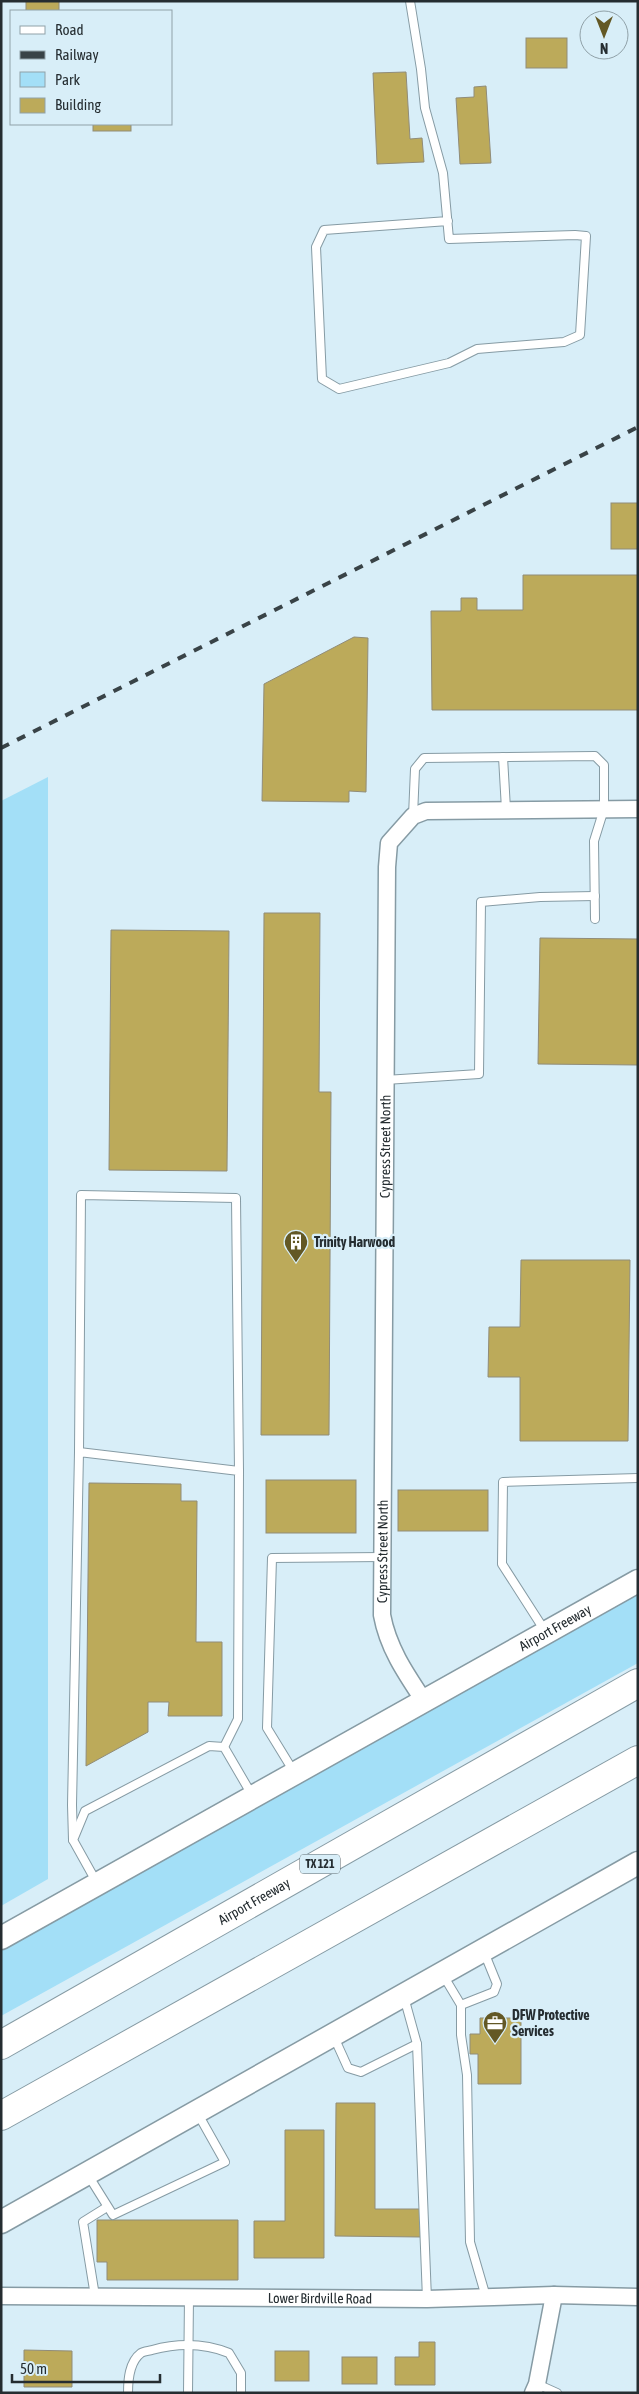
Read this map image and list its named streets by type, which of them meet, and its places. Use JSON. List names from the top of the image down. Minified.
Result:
{"streets":{"highway":["Airport Freeway","TX 121"],"street":["Cypress Street North","Lower Birdville Road"]},"crossings":[["Cypress Street North","Airport Freeway"]],"places":{"building":["Trinity Harwood"],"office":["DFW Protective Services"]},"legend":["Road","Railway","Park","Building"],"scale_bar":"50 m","north":"bottom"}
